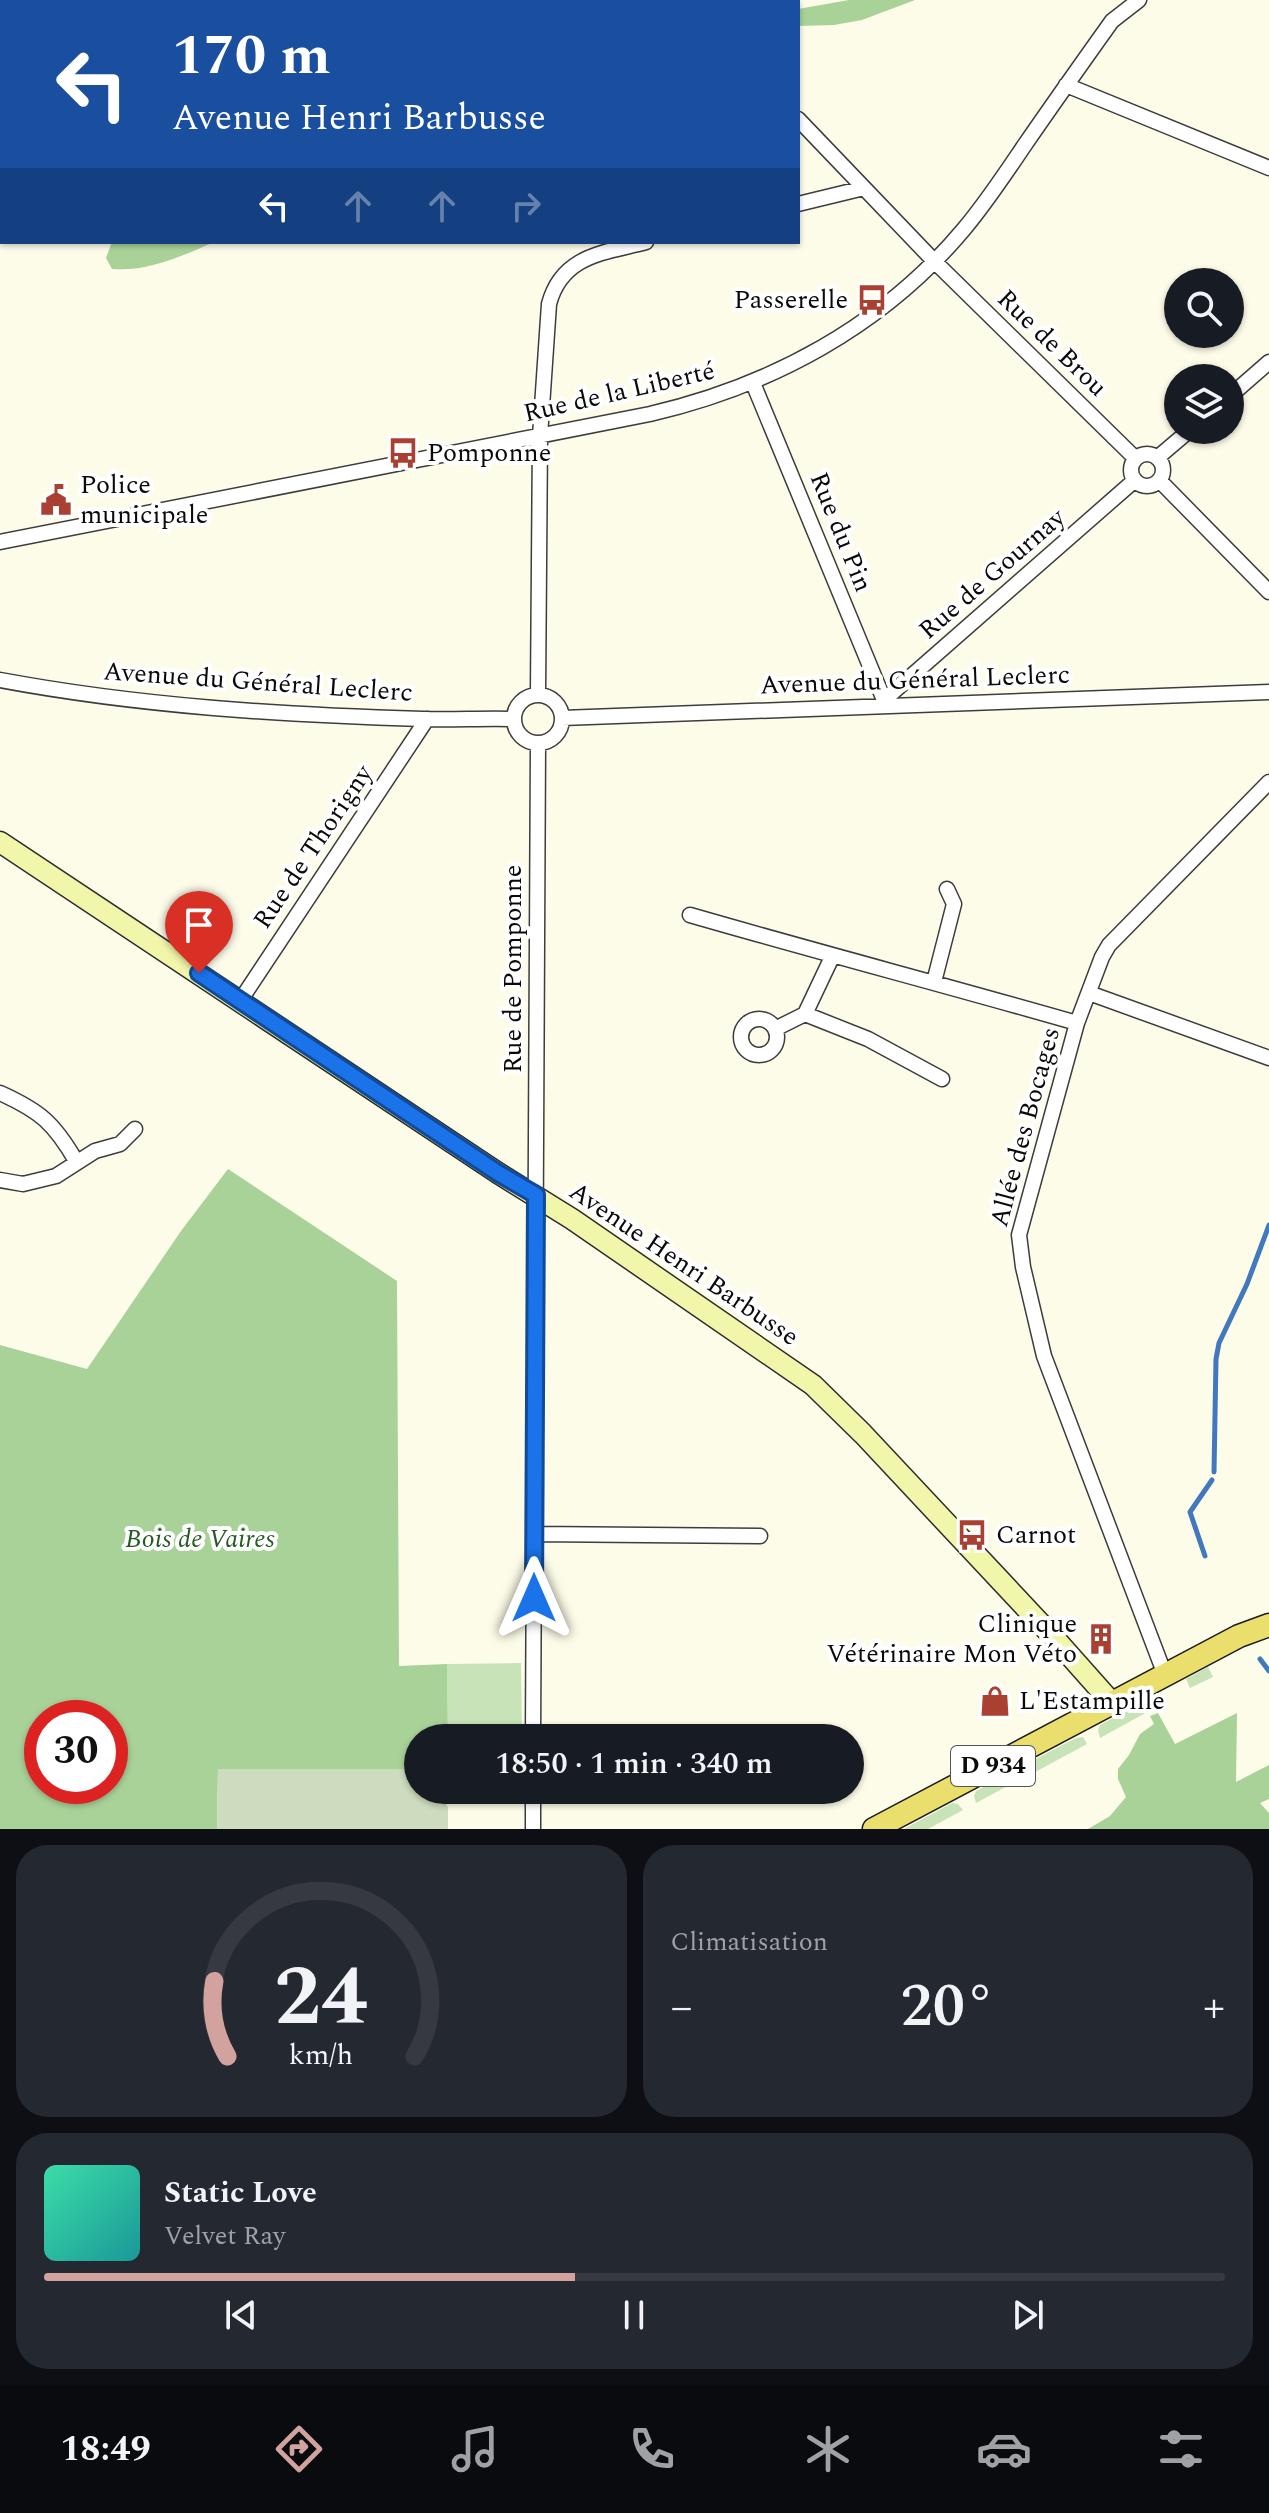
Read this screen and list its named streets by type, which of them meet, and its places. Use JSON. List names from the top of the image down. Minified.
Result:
{"streets":{"main road":["Avenue Henri Barbusse","D 934"],"street":["Rue de Brou","Rue de la Liberté","Rue du Pin","Rue de Gournay","Avenue du Général Leclerc","Rue de Thorigny","Rue de Pomponne","Allée des Bocages"]},"crossings":[["Rue de Brou","Rue de la Liberté"],["Rue de Brou","Rue de Gournay"],["Rue de la Liberté","Rue du Pin"],["Rue du Pin","Rue de Gournay"],["Rue du Pin","Avenue du Général Leclerc"],["Rue de Gournay","Avenue du Général Leclerc"],["Avenue du Général Leclerc","Rue de Thorigny"],["Avenue du Général Leclerc","Rue de Pomponne"],["Rue de Thorigny","Avenue Henri Barbusse"],["Rue de Pomponne","Avenue Henri Barbusse"],["Allée des Bocages","D 934"],["Avenue Henri Barbusse","D 934"]],"parks":["Bois de Vaires"],"places":{"bus stop":["Passerelle","Pomponne","Carnot"],"public building":["Police municipale"],"building":["Clinique Vétérinaire Mon Véto"],"shop":["L'Estampille"]},"page":{"turn":["170 m","Avenue Henri Barbusse"],"limit":"30","trip":"18:50 · 1 min · 340 m","tile":"Climatisation","heat":["−","20°","+"],"song":["Static Love","Velvet Ray"],"tabs":"18:49","gauge":["24","km/h"]}}
